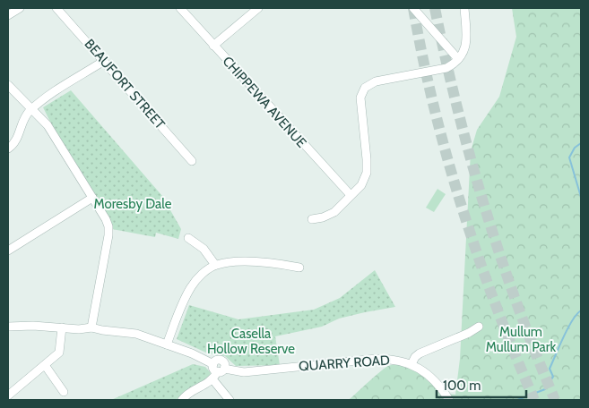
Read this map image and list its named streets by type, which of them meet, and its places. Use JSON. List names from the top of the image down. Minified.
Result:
{"streets":{"street":["BEAUFORT STREET","CHIPPEWA AVENUE","QUARRY ROAD"]},"parks":["Moresby Dale","Mullum Mullum Park","Casella Hollow Reserve"],"scale_bar":"100 m"}
